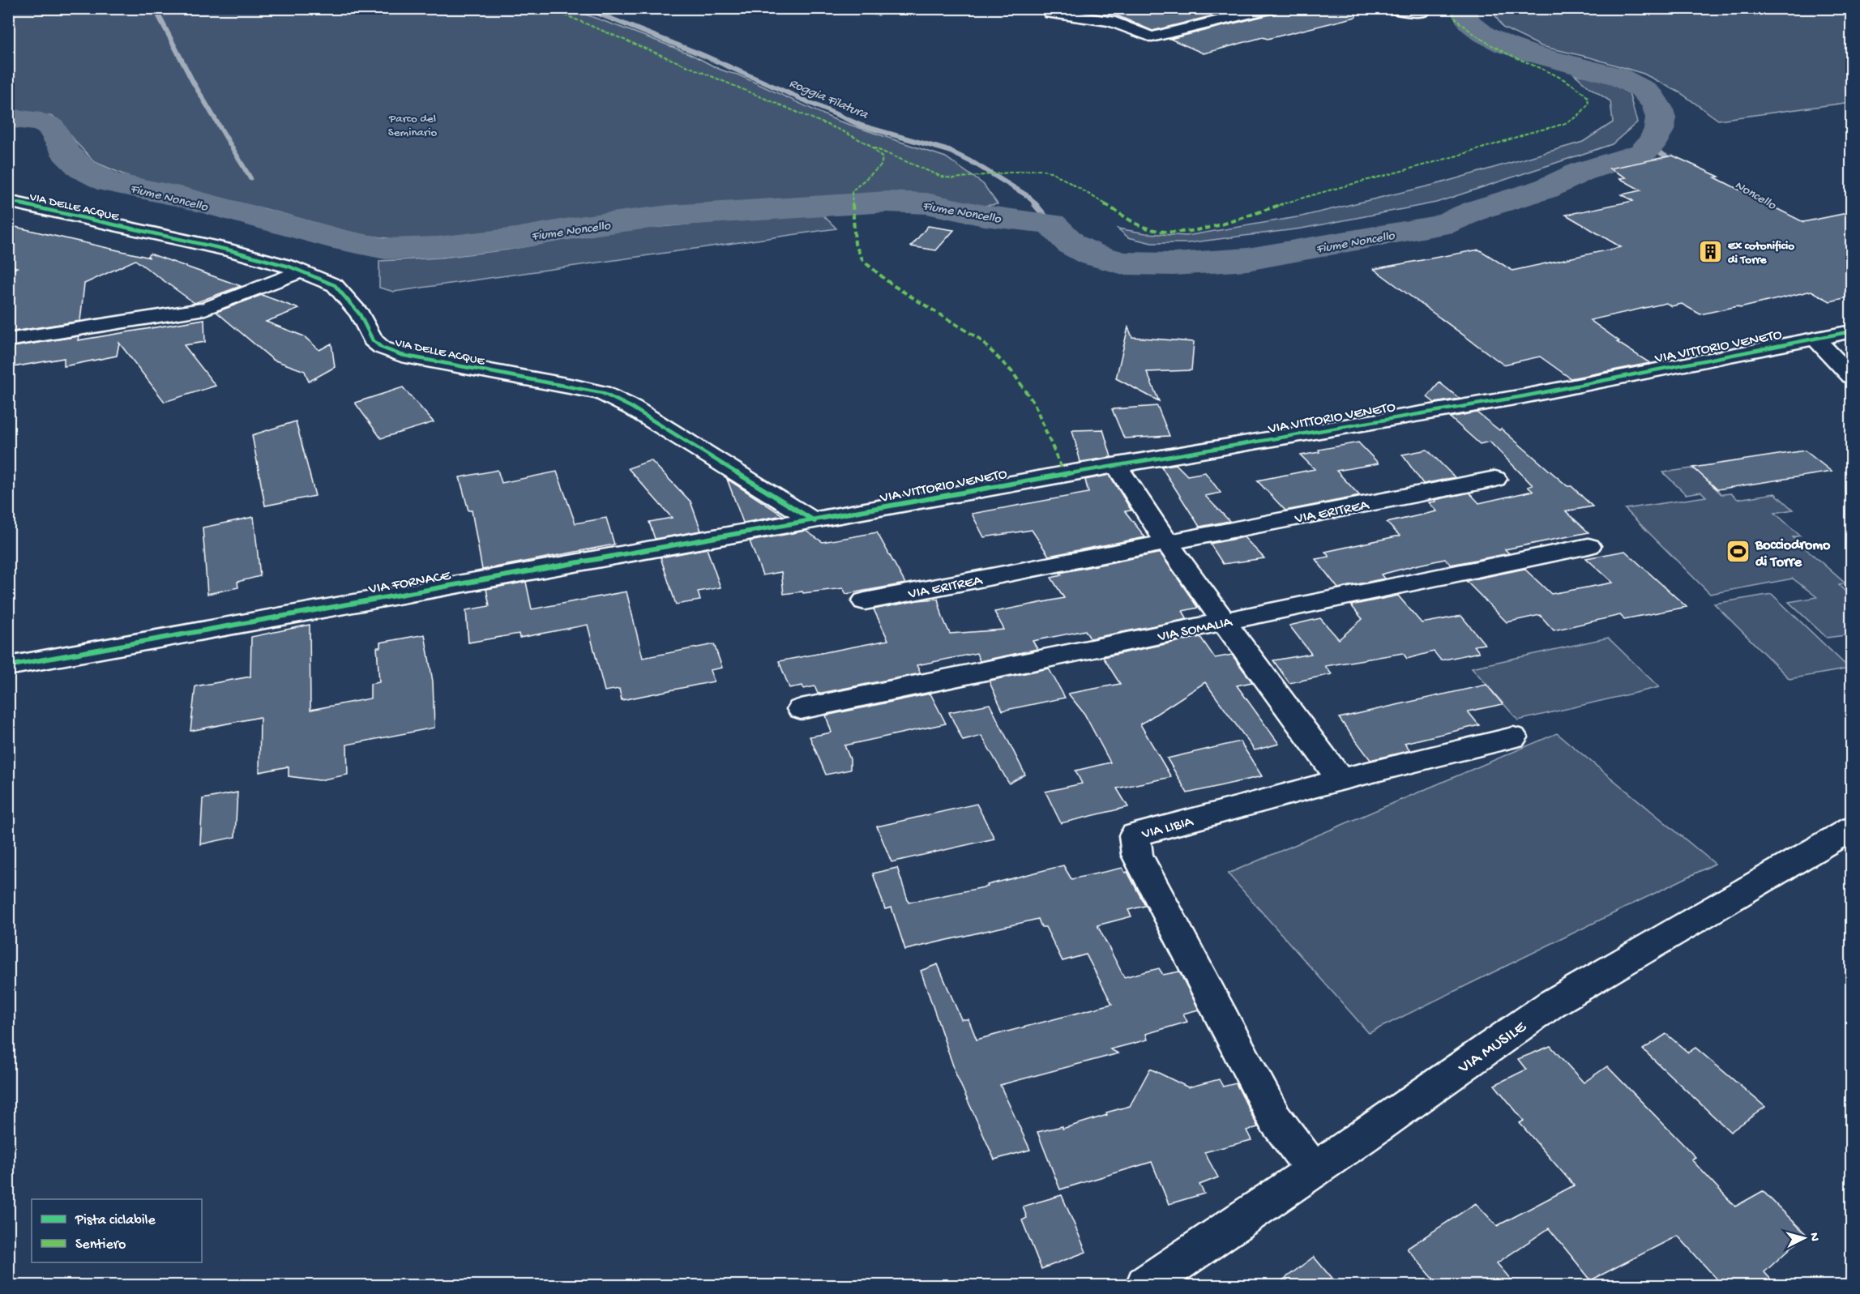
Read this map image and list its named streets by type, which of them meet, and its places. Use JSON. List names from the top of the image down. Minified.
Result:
{"streets":{"street":["VIA DELLE ACQUE","VIA VITTORIO VENETO","VIA ERITREA","VIA FORNACE","VIA SOMALIA","VIA LIBIA","VIA MUSILE"]},"crossings":[["VIA DELLE ACQUE","VIA VITTORIO VENETO"],["VIA DELLE ACQUE","VIA FORNACE"],["VIA VITTORIO VENETO","VIA FORNACE"],["VIA LIBIA","VIA MUSILE"]],"water":["Roggia Filatura","Noncello","Fiume Noncello"],"parks":["Parco del Seminario"],"places":{"building":["Ex cotonificio di Torre"],"sports":["Bocciodromo di Torre"]},"legend":["Pista ciclabile","Sentiero"],"north":"right"}
